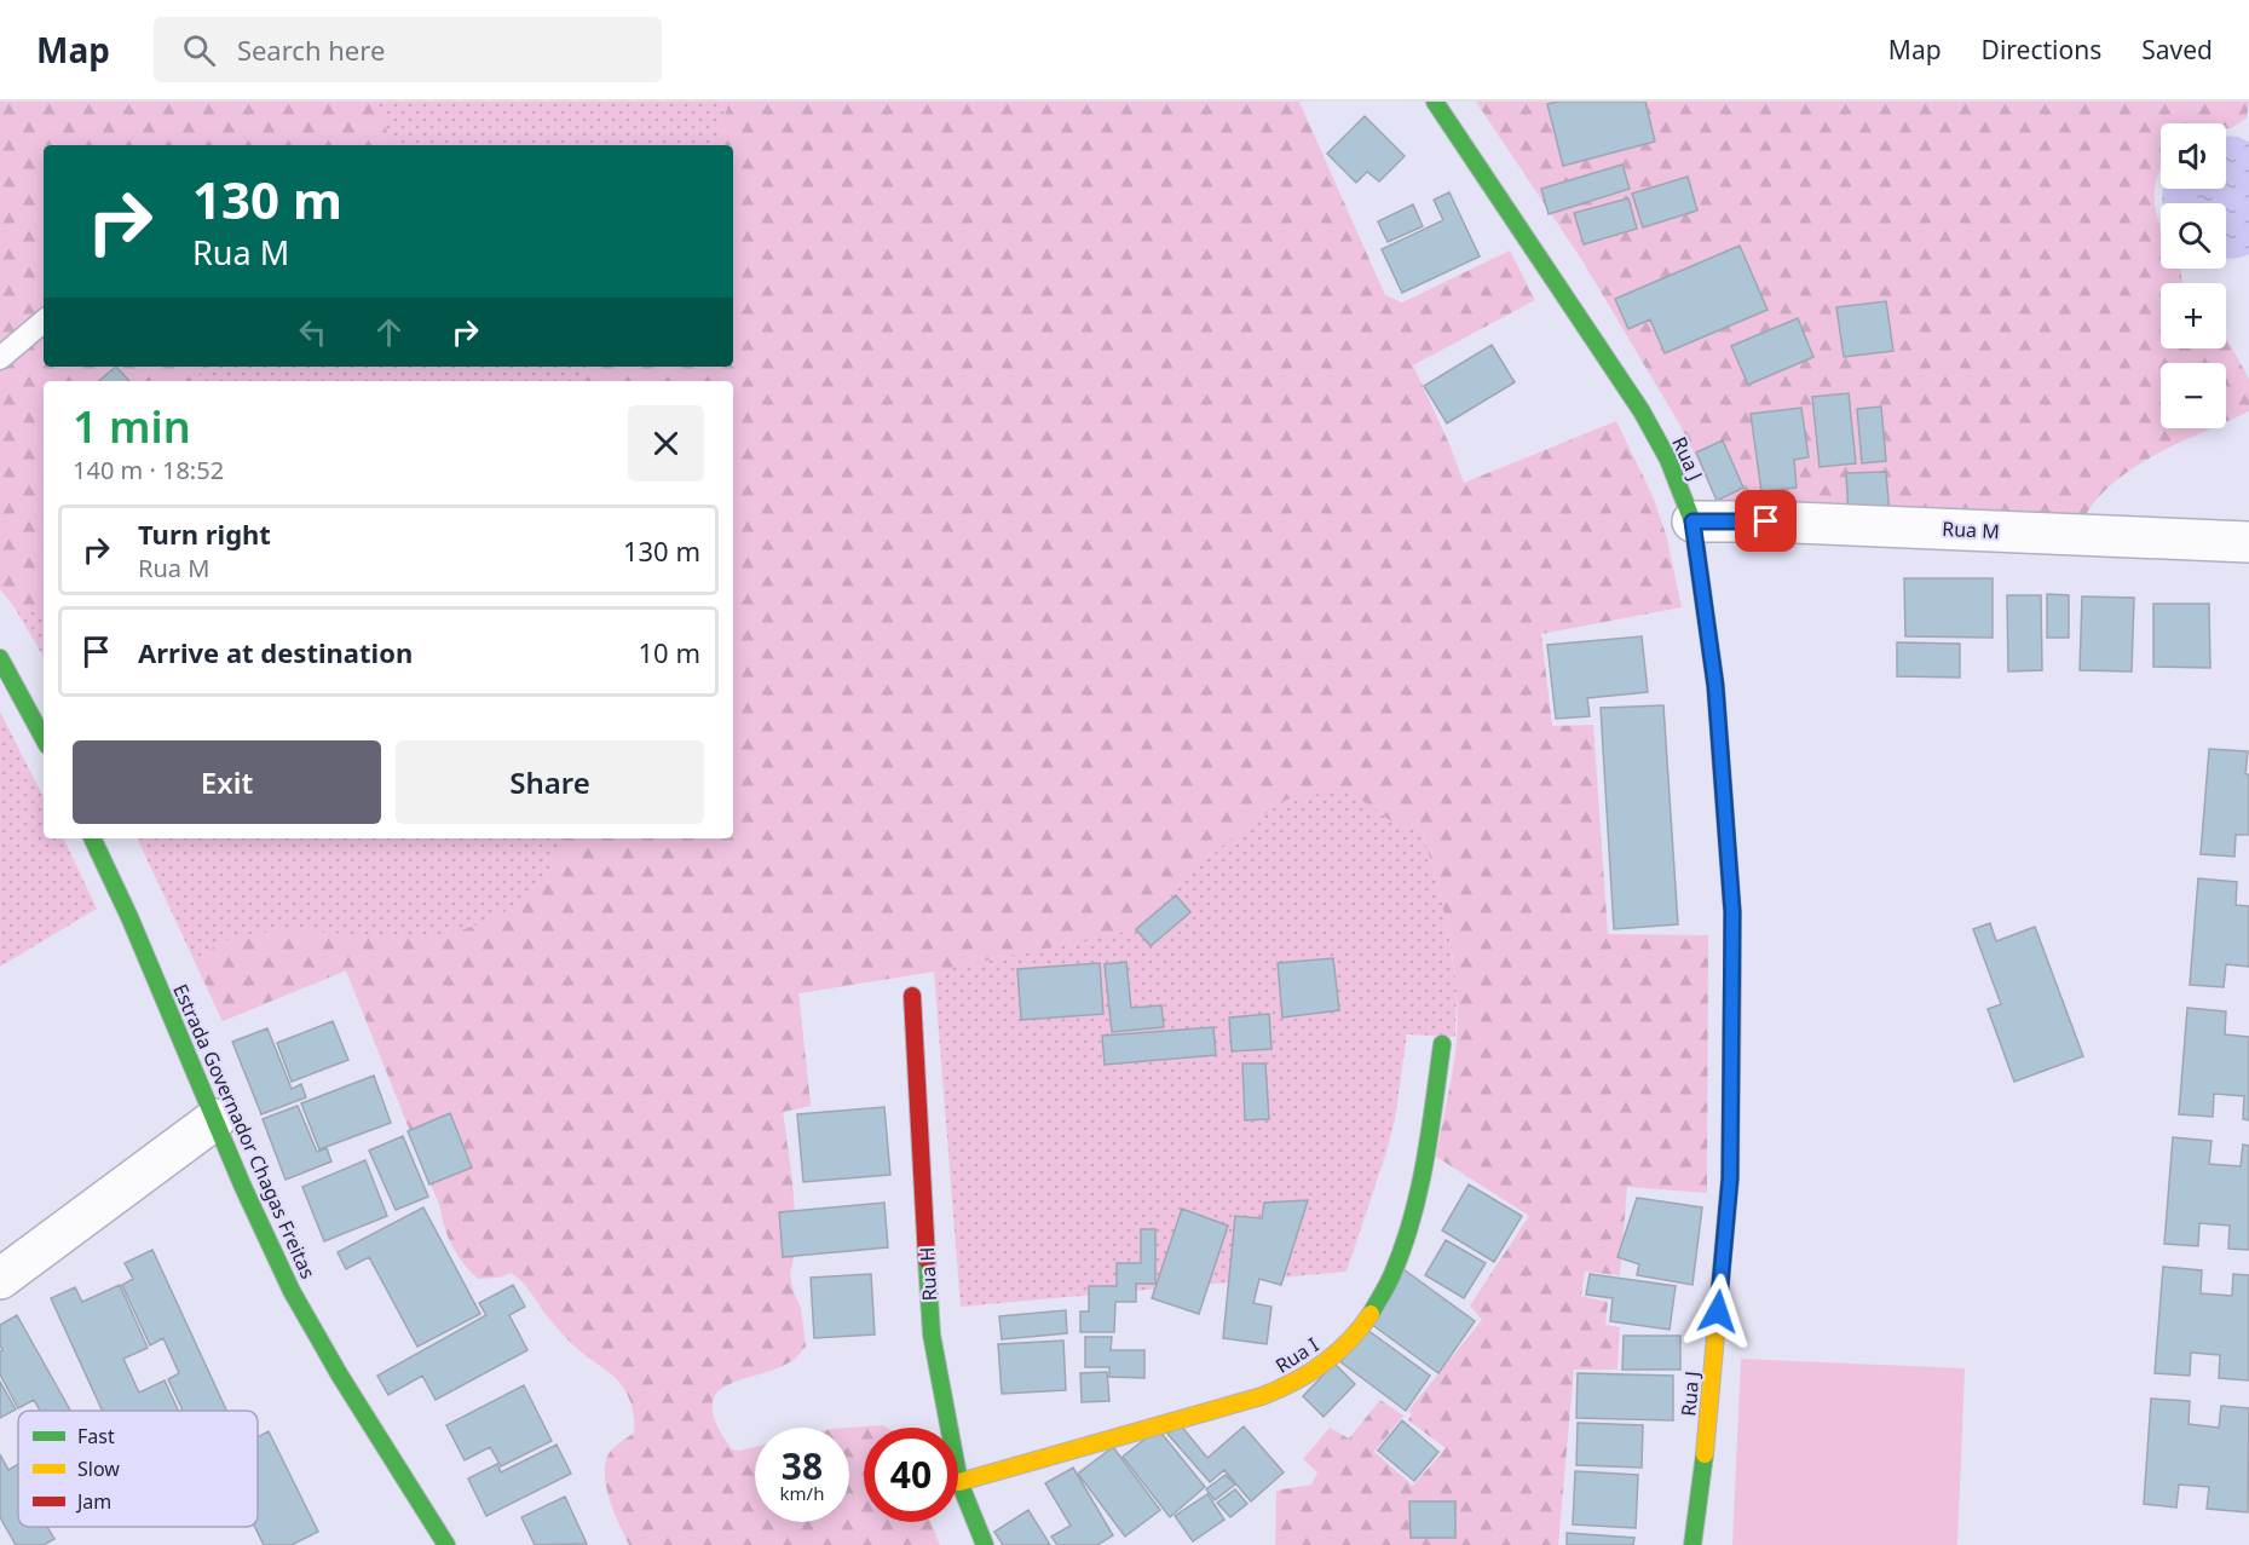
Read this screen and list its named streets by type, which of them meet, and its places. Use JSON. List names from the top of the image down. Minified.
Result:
{"streets":{"street":["Rua J","Rua M","Estrada Governador Chagas Freitas","Rua H","Rua I"]},"crossings":[["Rua J","Rua M"],["Rua H","Rua I"]],"legend":["Fast","Slow","Jam"],"page":{"header":"Map","search":"Search here","nav":["Map","Directions","Saved"],"map_buttons":["+","−"],"turn":["130 m","Rua M"],"heading":["1 min","140 m · 18:52"],"list":[{"name":"Turn right","note":"Rua M","value":"130 m"},{"name":"Arrive at destination","value":"10 m"}],"buttons":["Exit","Share"],"speed":"38 km/h","limit":"40"}}
